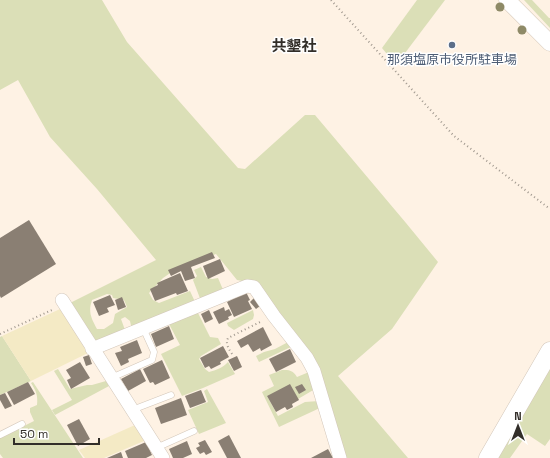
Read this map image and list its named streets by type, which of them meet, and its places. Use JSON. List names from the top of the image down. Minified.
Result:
{"districts":["共墾社"],"places":["那須塩原市役所駐車場"],"scale_bar":"50 m","north":"top"}
